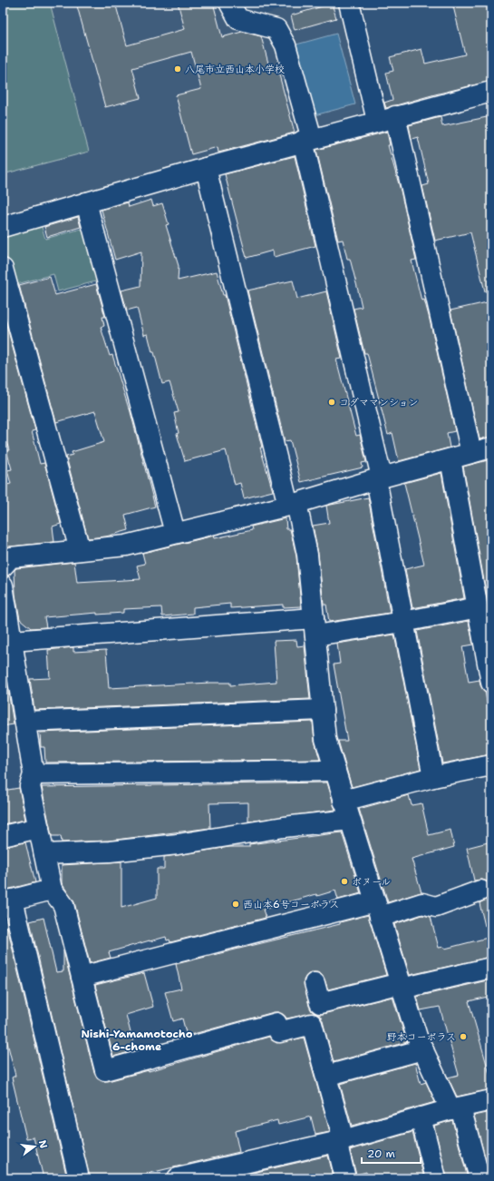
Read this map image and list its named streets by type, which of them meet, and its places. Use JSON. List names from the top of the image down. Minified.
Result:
{"districts":["Nishi-Yamamotocho 6-chome"],"places":["八尾市立西山本小学校","コダママンション","ボヌール","西山本6号コーポラス","野本コーポラス"],"scale_bar":"20 m","north":"right"}
